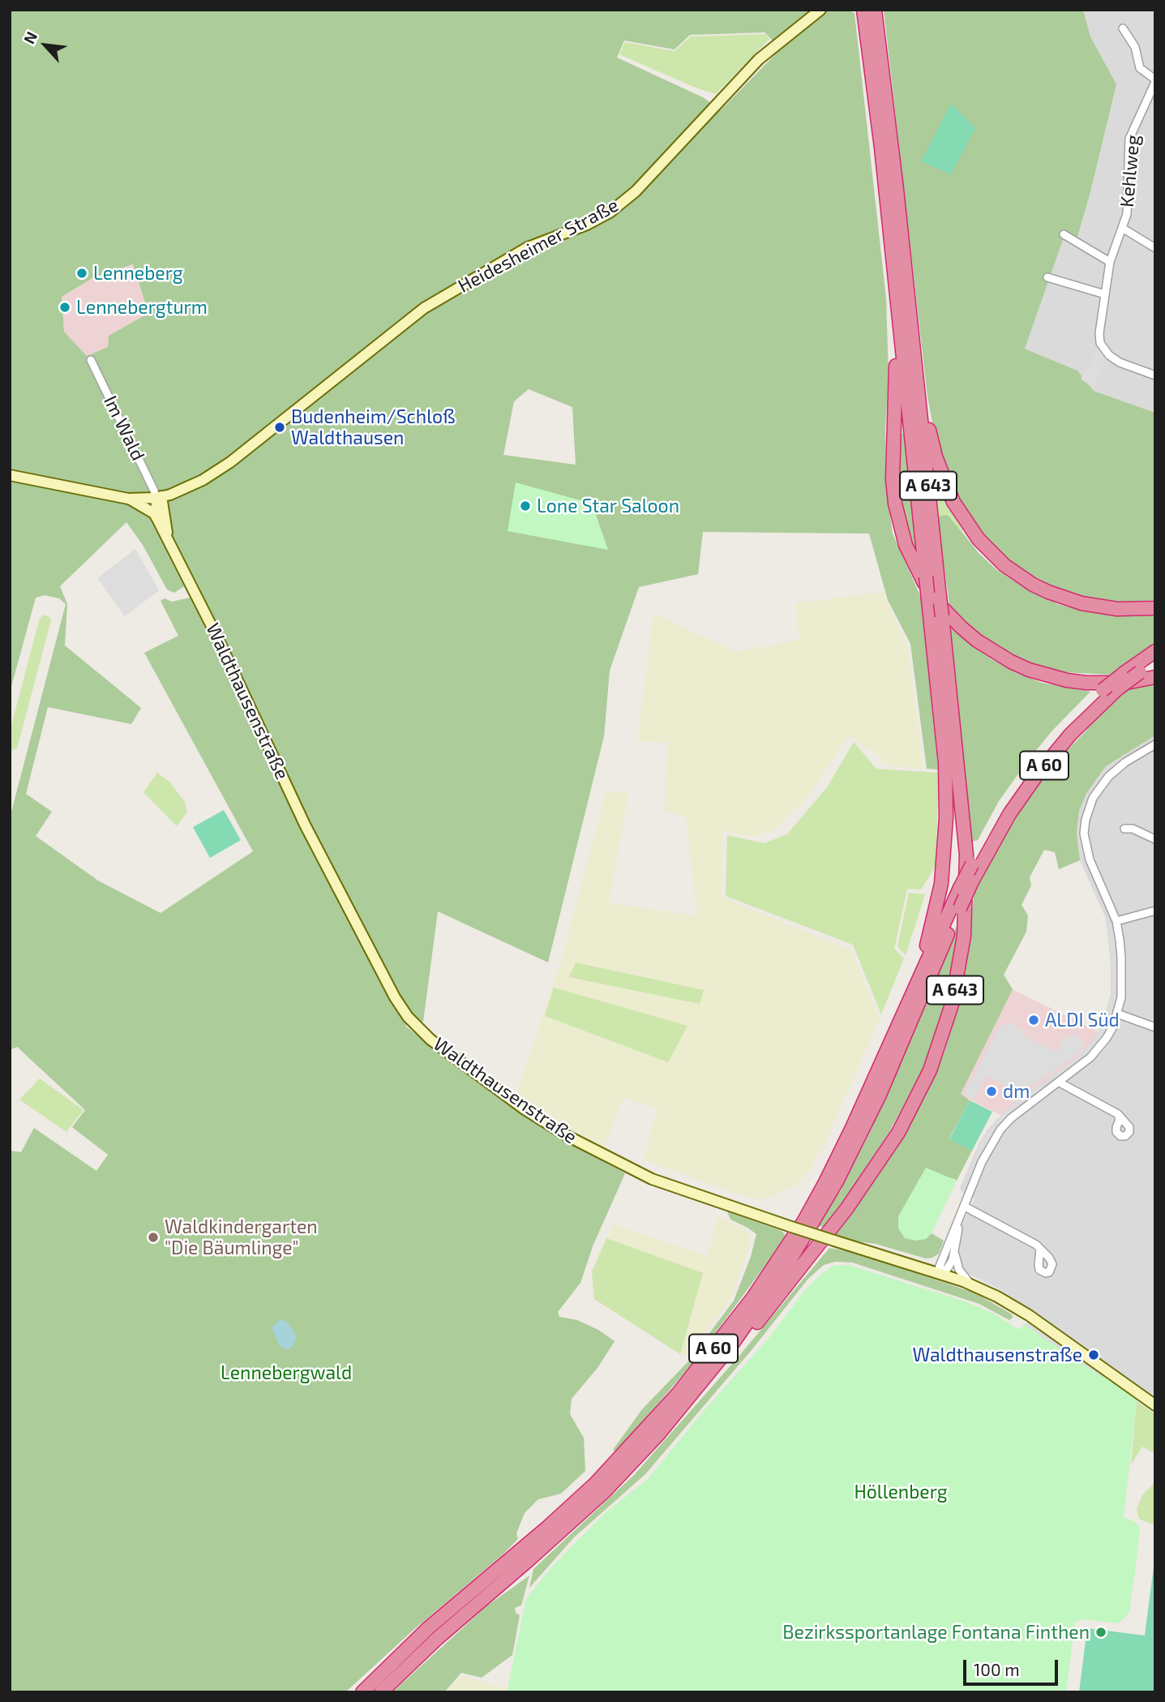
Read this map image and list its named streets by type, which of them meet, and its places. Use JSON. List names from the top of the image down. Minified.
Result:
{"streets":{"highway":["A 643","A 60"],"street":["Kehlweg","Heidesheimer Straße","Im Wald","Waldthausenstraße"]},"crossings":[["Heidesheimer Straße","Im Wald"],["Heidesheimer Straße","Waldthausenstraße"],["Im Wald","Waldthausenstraße"],["A 643","A 60"]],"parks":["Lennebergwald","Höllenberg"],"places":["Lenneberg","Lennebergturm","Budenheim/Schloß Waldthausen","Lone Star Saloon","ALDI Süd","dm","Waldkindergarten \"Die Bäumlinge\"","Waldthausenstraße","Bezirkssportanlage Fontana Finthen"],"scale_bar":"100 m","north":"top left"}
